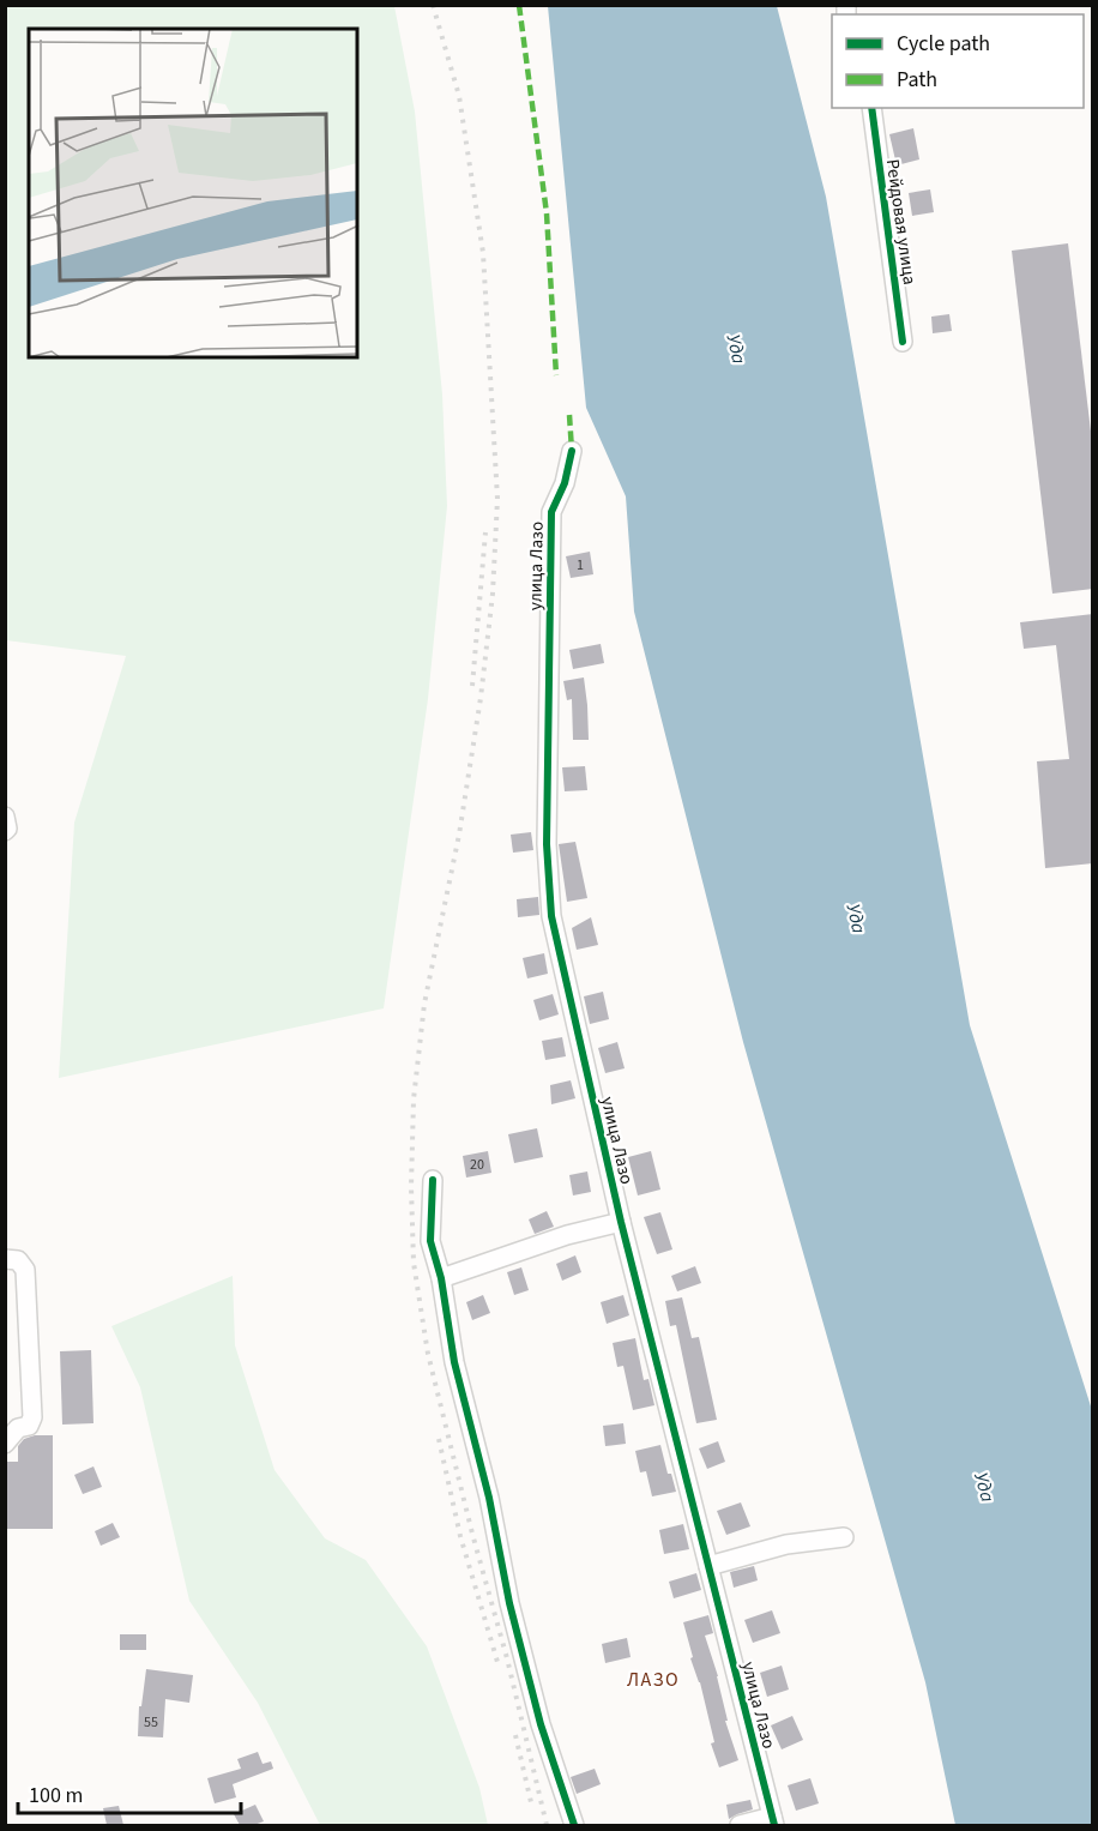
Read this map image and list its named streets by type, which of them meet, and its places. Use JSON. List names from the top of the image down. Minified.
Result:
{"streets":{"street":["Рейдовая улица","улица Лазо"]},"districts":["ЛАЗО"],"water":["Уда"],"house_numbers":["1","20","55"],"legend":["Cycle path","Path"],"scale_bar":"100 m"}
